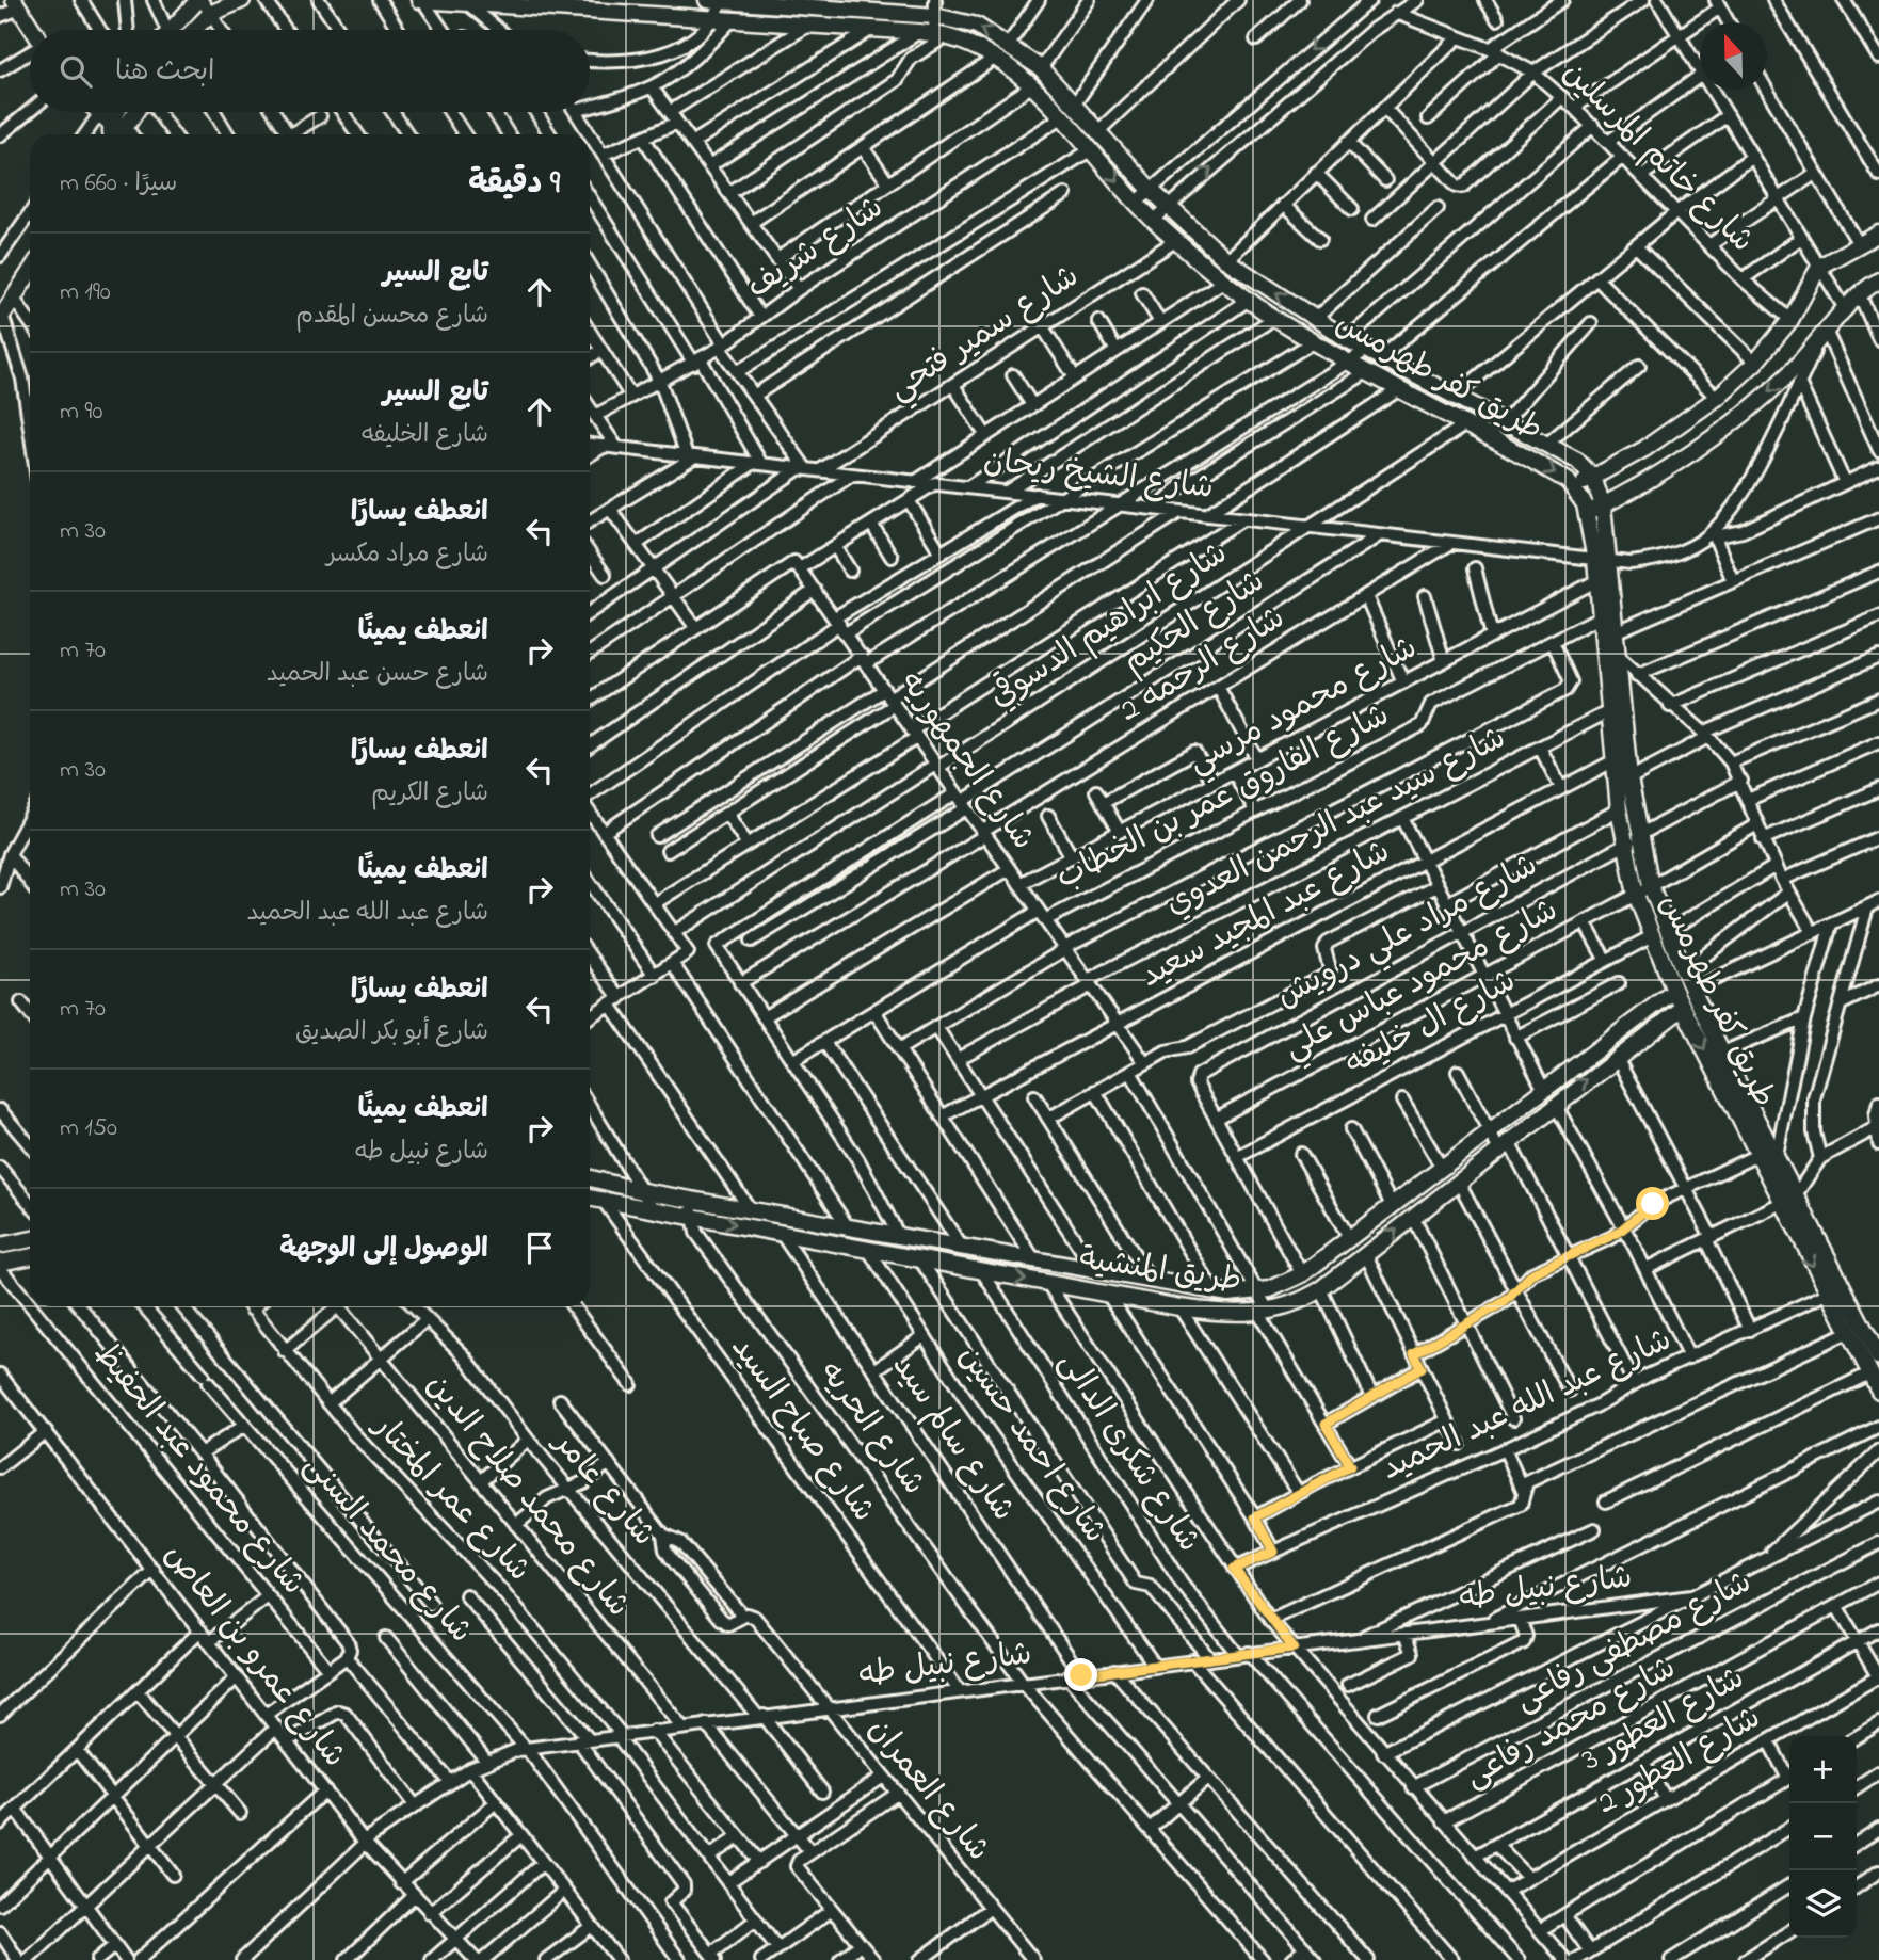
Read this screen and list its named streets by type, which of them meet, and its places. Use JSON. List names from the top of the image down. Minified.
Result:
{"streets":{"street":["شارع خاتم المرسلين","شارع شريف","شارع سمير فتحي","طريق كفر طهرمس","شارع الشيخ ريحان","شارع الحكيم","شارع ابراهيم الدسوقي","شارع الرحمه 2","شارع محمود مرسي","شارع الجمهوريه","شارع الفاروق عمر بن الخطاب","شارع سيد عبد الرحمن العدوي","شارع عبد المجيد سعيد","شارع مراد علي درويش","شارع محمود عباس علي","شارع ال خليفه","طريق المنشية","شارع عبد الله عبد الحميد","شارع الحريه","شارع صباح السيد","شارع سالم سيد","شارع احمد حسين","شارع شكرى الدالى","شارع محمود عبد الحفيظ","شارع عامر","شارع محمد صلاح الدين","شارع عمر المختار","شارع محمد السنى","شارع نبيل طه","شارع مصطفى رفاعى","شارع عمرو بن العاص","شارع العطور 3","شارع محمد رفاعى","شارع العطور 2","شارع العمران"]},"crossings":[["شارع شريف","طريق كفر طهرمس"],["شارع سمير فتحي","طريق كفر طهرمس"],["شارع سمير فتحي","شارع الشيخ ريحان"],["طريق كفر طهرمس","شارع الشيخ ريحان"],["طريق كفر طهرمس","شارع ابراهيم الدسوقي"],["طريق كفر طهرمس","شارع محمود مرسي"],["طريق كفر طهرمس","شارع الفاروق عمر بن الخطاب"],["طريق كفر طهرمس","شارع سيد عبد الرحمن العدوي"],["طريق كفر طهرمس","شارع عبد المجيد سعيد"],["طريق كفر طهرمس","شارع مراد علي درويش"],["طريق كفر طهرمس","شارع محمود عباس علي"],["طريق كفر طهرمس","شارع ال خليفه"],["طريق كفر طهرمس","طريق المنشية"],["طريق كفر طهرمس","شارع عبد الله عبد الحميد"],["شارع الشيخ ريحان","شارع الحكيم"],["شارع الشيخ ريحان","شارع ابراهيم الدسوقي"],["شارع الشيخ ريحان","شارع الرحمه 2"],["شارع الشيخ ريحان","شارع محمود مرسي"],["شارع الحكيم","شارع الجمهوريه"],["شارع ابراهيم الدسوقي","شارع الجمهوريه"],["شارع الرحمه 2","شارع الجمهوريه"],["شارع محمود مرسي","شارع الجمهوريه"],["شارع الجمهوريه","شارع الفاروق عمر بن الخطاب"],["شارع الجمهوريه","شارع سيد عبد الرحمن العدوي"],["شارع الجمهوريه","شارع عبد المجيد سعيد"],["شارع مراد علي درويش","شارع محمود عباس علي"],["طريق المنشية","شارع الحريه"],["طريق المنشية","شارع صباح السيد"],["طريق المنشية","شارع سالم سيد"],["طريق المنشية","شارع احمد حسين"],["طريق المنشية","شارع شكرى الدالى"],["شارع الحريه","شارع نبيل طه"],["شارع صباح السيد","شارع نبيل طه"],["شارع سالم سيد","شارع نبيل طه"],["شارع احمد حسين","شارع نبيل طه"],["شارع شكرى الدالى","شارع نبيل طه"],["شارع عامر","شارع نبيل طه"],["شارع محمد صلاح الدين","شارع نبيل طه"],["شارع عمر المختار","شارع نبيل طه"],["شارع محمد السنى","شارع نبيل طه"],["شارع نبيل طه","شارع عمرو بن العاص"],["شارع نبيل طه","شارع العمران"]],"north":"top","page":{"search":"ابحث هنا","heading":["9 دقيقة","سيرًا · 660 m"],"list":[["تابع السير","شارع محسن المقدم","190 m"],["تابع السير","شارع الخليفه","90 m"],["انعطف يسارًا","شارع مراد مكسر","30 m"],["انعطف يمينًا","شارع حسن عبد الحميد","70 m"],["انعطف يسارًا","شارع الكريم","30 m"],["انعطف يمينًا","شارع عبد الله عبد الحميد","30 m"],["انعطف يسارًا","شارع أبو بكر الصديق","70 m"],["انعطف يمينًا","شارع نبيل طه","150 m"],"الوصول إلى الوجهة"],"map_buttons":["+","−"]}}
